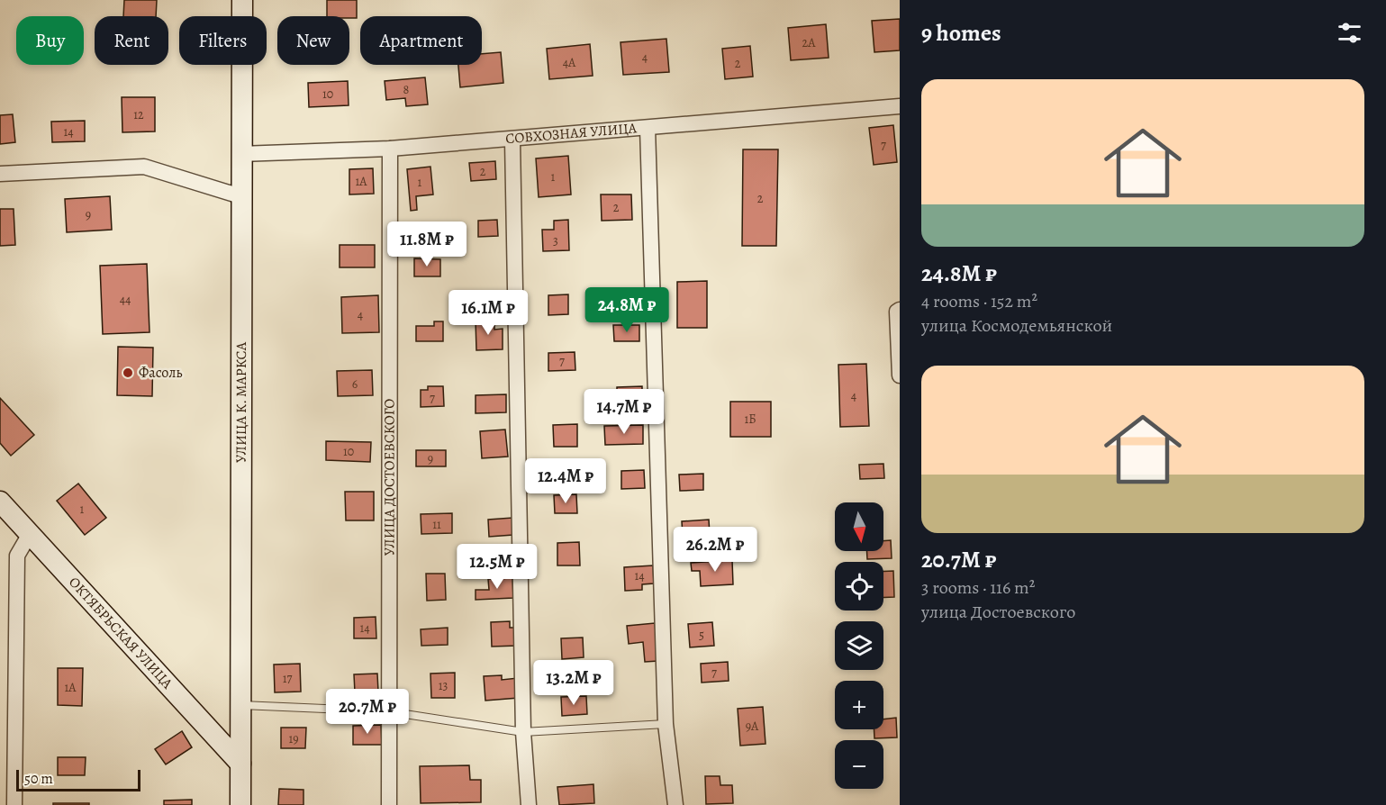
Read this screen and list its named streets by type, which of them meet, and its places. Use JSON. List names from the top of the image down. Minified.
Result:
{"streets":{"main road":["УЛИЦА К. МАРКСА","ОКТЯБРЬСКАЯ УЛИЦА"],"street":["СОВХОЗНАЯ УЛИЦА","УЛИЦА ДОСТОЕВСКОГО"]},"crossings":[["СОВХОЗНАЯ УЛИЦА","УЛИЦА К. МАРКСА"],["СОВХОЗНАЯ УЛИЦА","УЛИЦА ДОСТОЕВСКОГО"],["УЛИЦА К. МАРКСА","ОКТЯБРЬСКАЯ УЛИЦА"]],"places":["Фасоль"],"house_numbers":["2А","4","4А","2","8","10","12","14","7","2","1","1А","1","2","2","9","3","44","4","7","6","4","7","1Б","10","9","1","11","14","14","5","7","17","13","1А","9А","19"],"scale_bar":"50 m","north":"bottom","page":{"heading":"9 homes","chip":["Buy","Rent","Filters","New","Apartment"],"list":[{"name":"24.8M ₽","note":"4 rooms · 152 m² · улица Космодемьянской"},{"name":"20.7M ₽","note":"3 rooms · 116 m² · улица Достоевского"}],"price":["11.8M ₽","24.8M ₽","16.1M ₽","14.7M ₽","12.4M ₽","26.2M ₽","12.5M ₽","13.2M ₽","20.7M ₽"],"map_buttons":["+","−"],"scale":"50 m"}}
